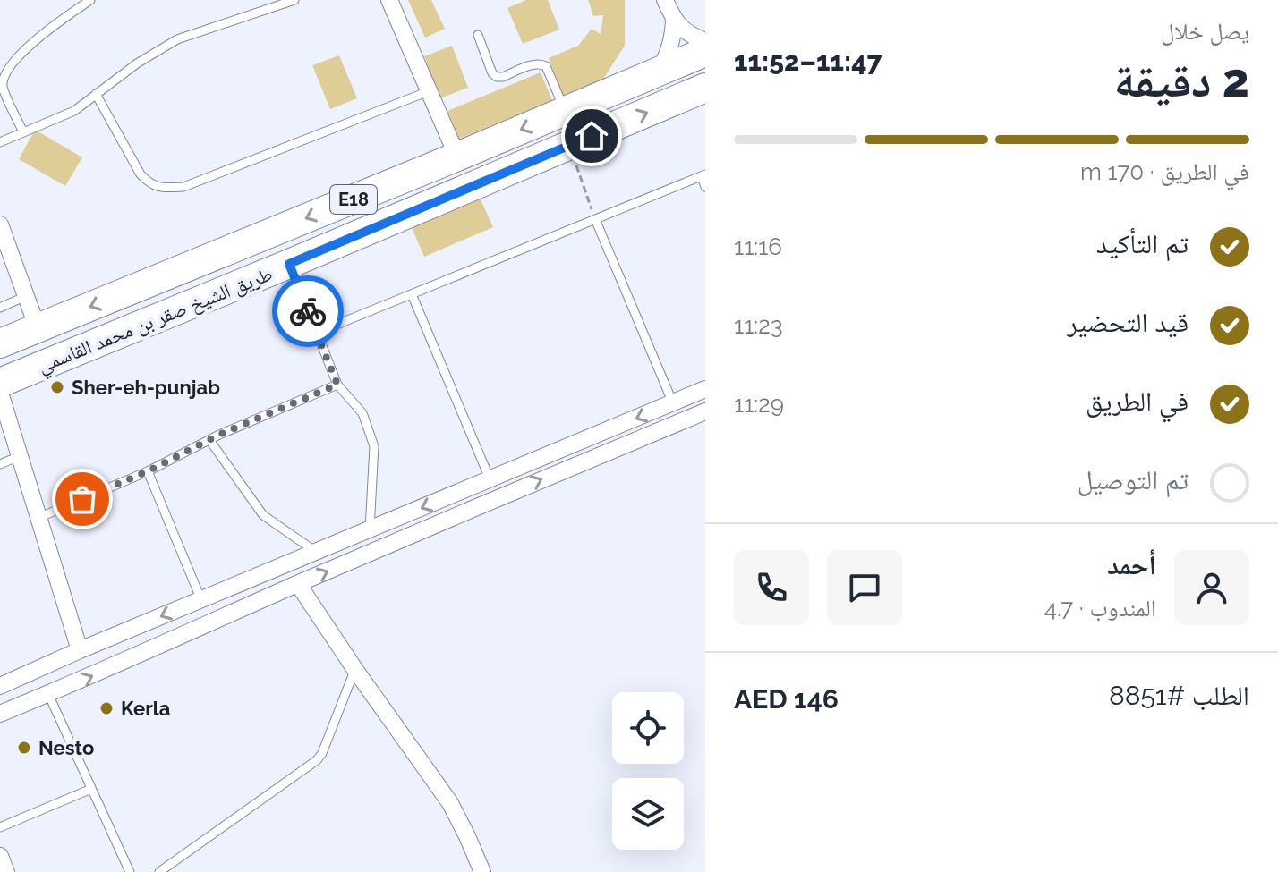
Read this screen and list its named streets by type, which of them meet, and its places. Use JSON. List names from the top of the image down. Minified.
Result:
{"streets":{"highway":["E18","طريق الشيخ صقر بن محمد القاسمي"]},"places":["Sher-eh-punjab","Kerla","Nesto"],"page":{"heading":["2 دقيقة","يصل خلال","11:47–11:52"],"panel":["أحمد","المندوب · 4.7","الطلب #8851","AED 146"],"bar":"في الطريق · 170 m","list":[["تم التأكيد","11:16"],["قيد التحضير","11:23"],["في الطريق","11:29"],"تم التوصيل"]}}
